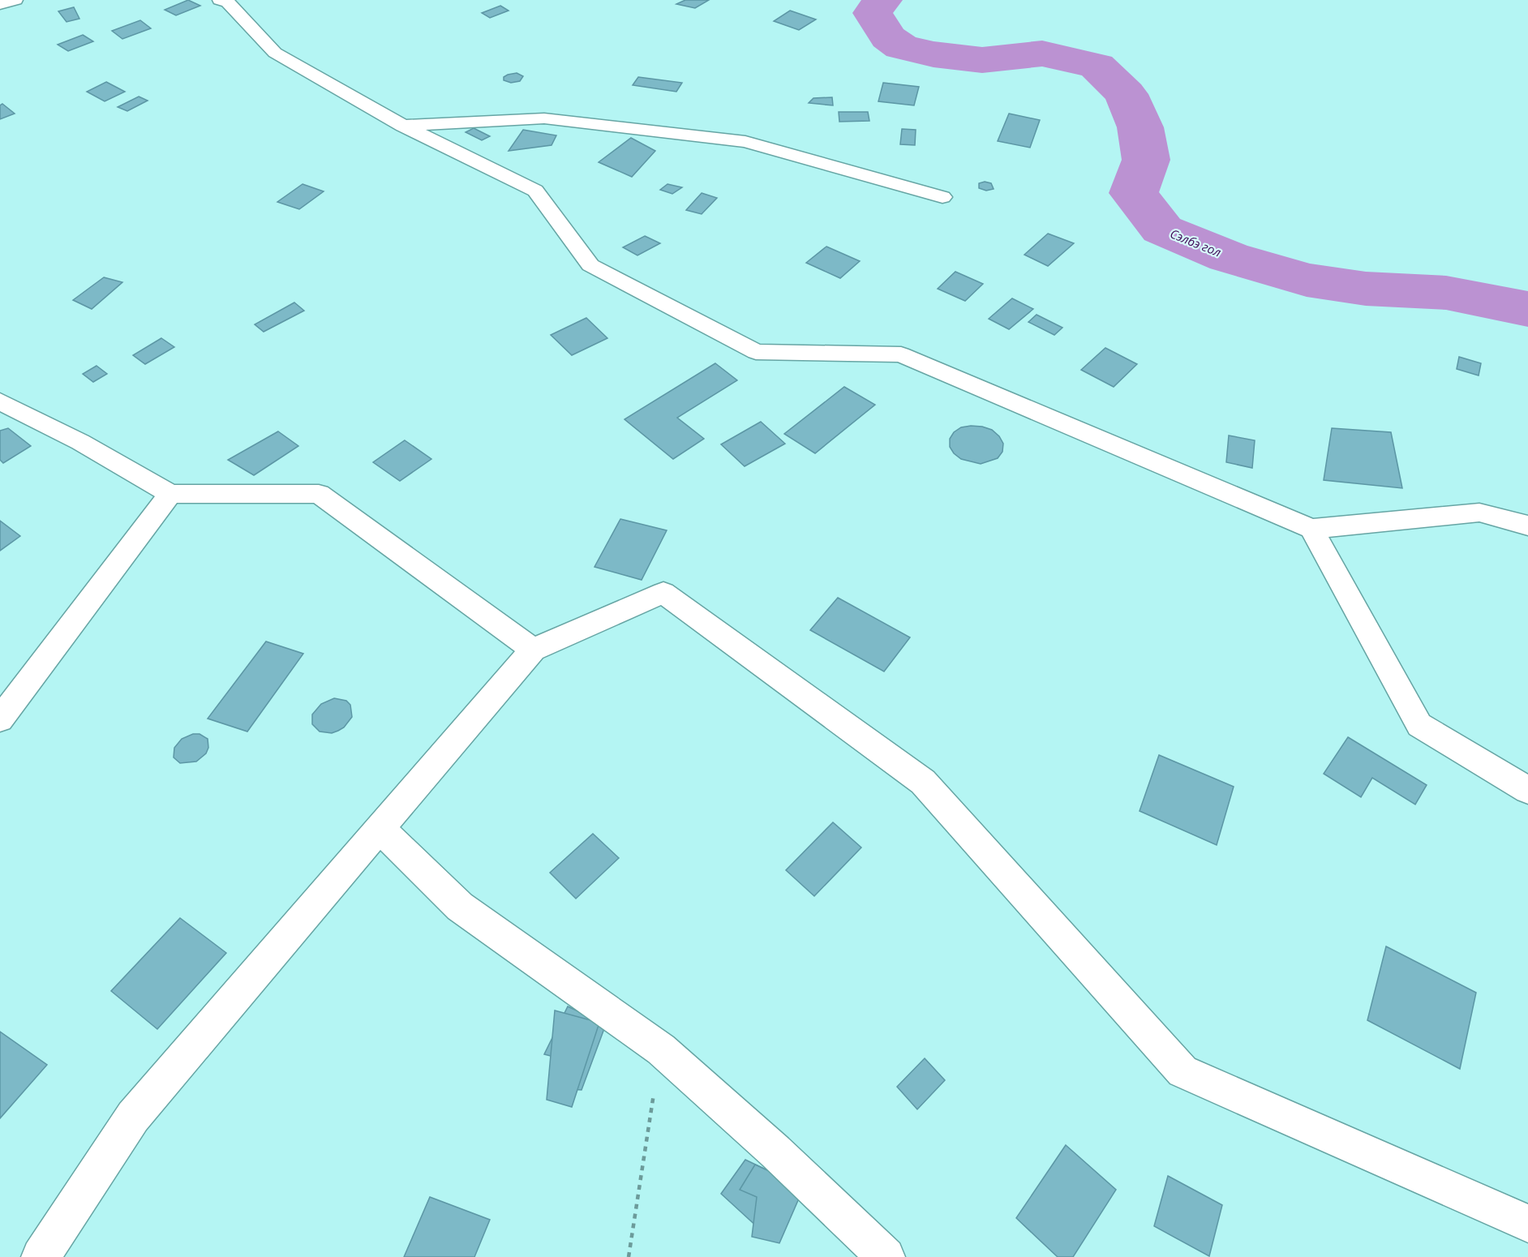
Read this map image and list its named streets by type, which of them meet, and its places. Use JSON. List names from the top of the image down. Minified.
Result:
{"water":["Сэлбэ гол"]}
